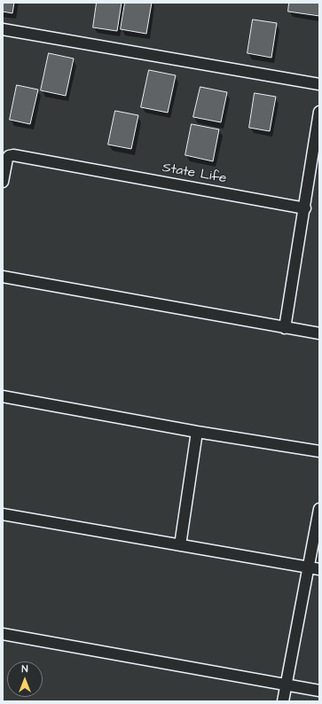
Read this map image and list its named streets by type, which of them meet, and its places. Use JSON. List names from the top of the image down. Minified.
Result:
{"streets":{"street":["State Life"]},"north":"top"}
